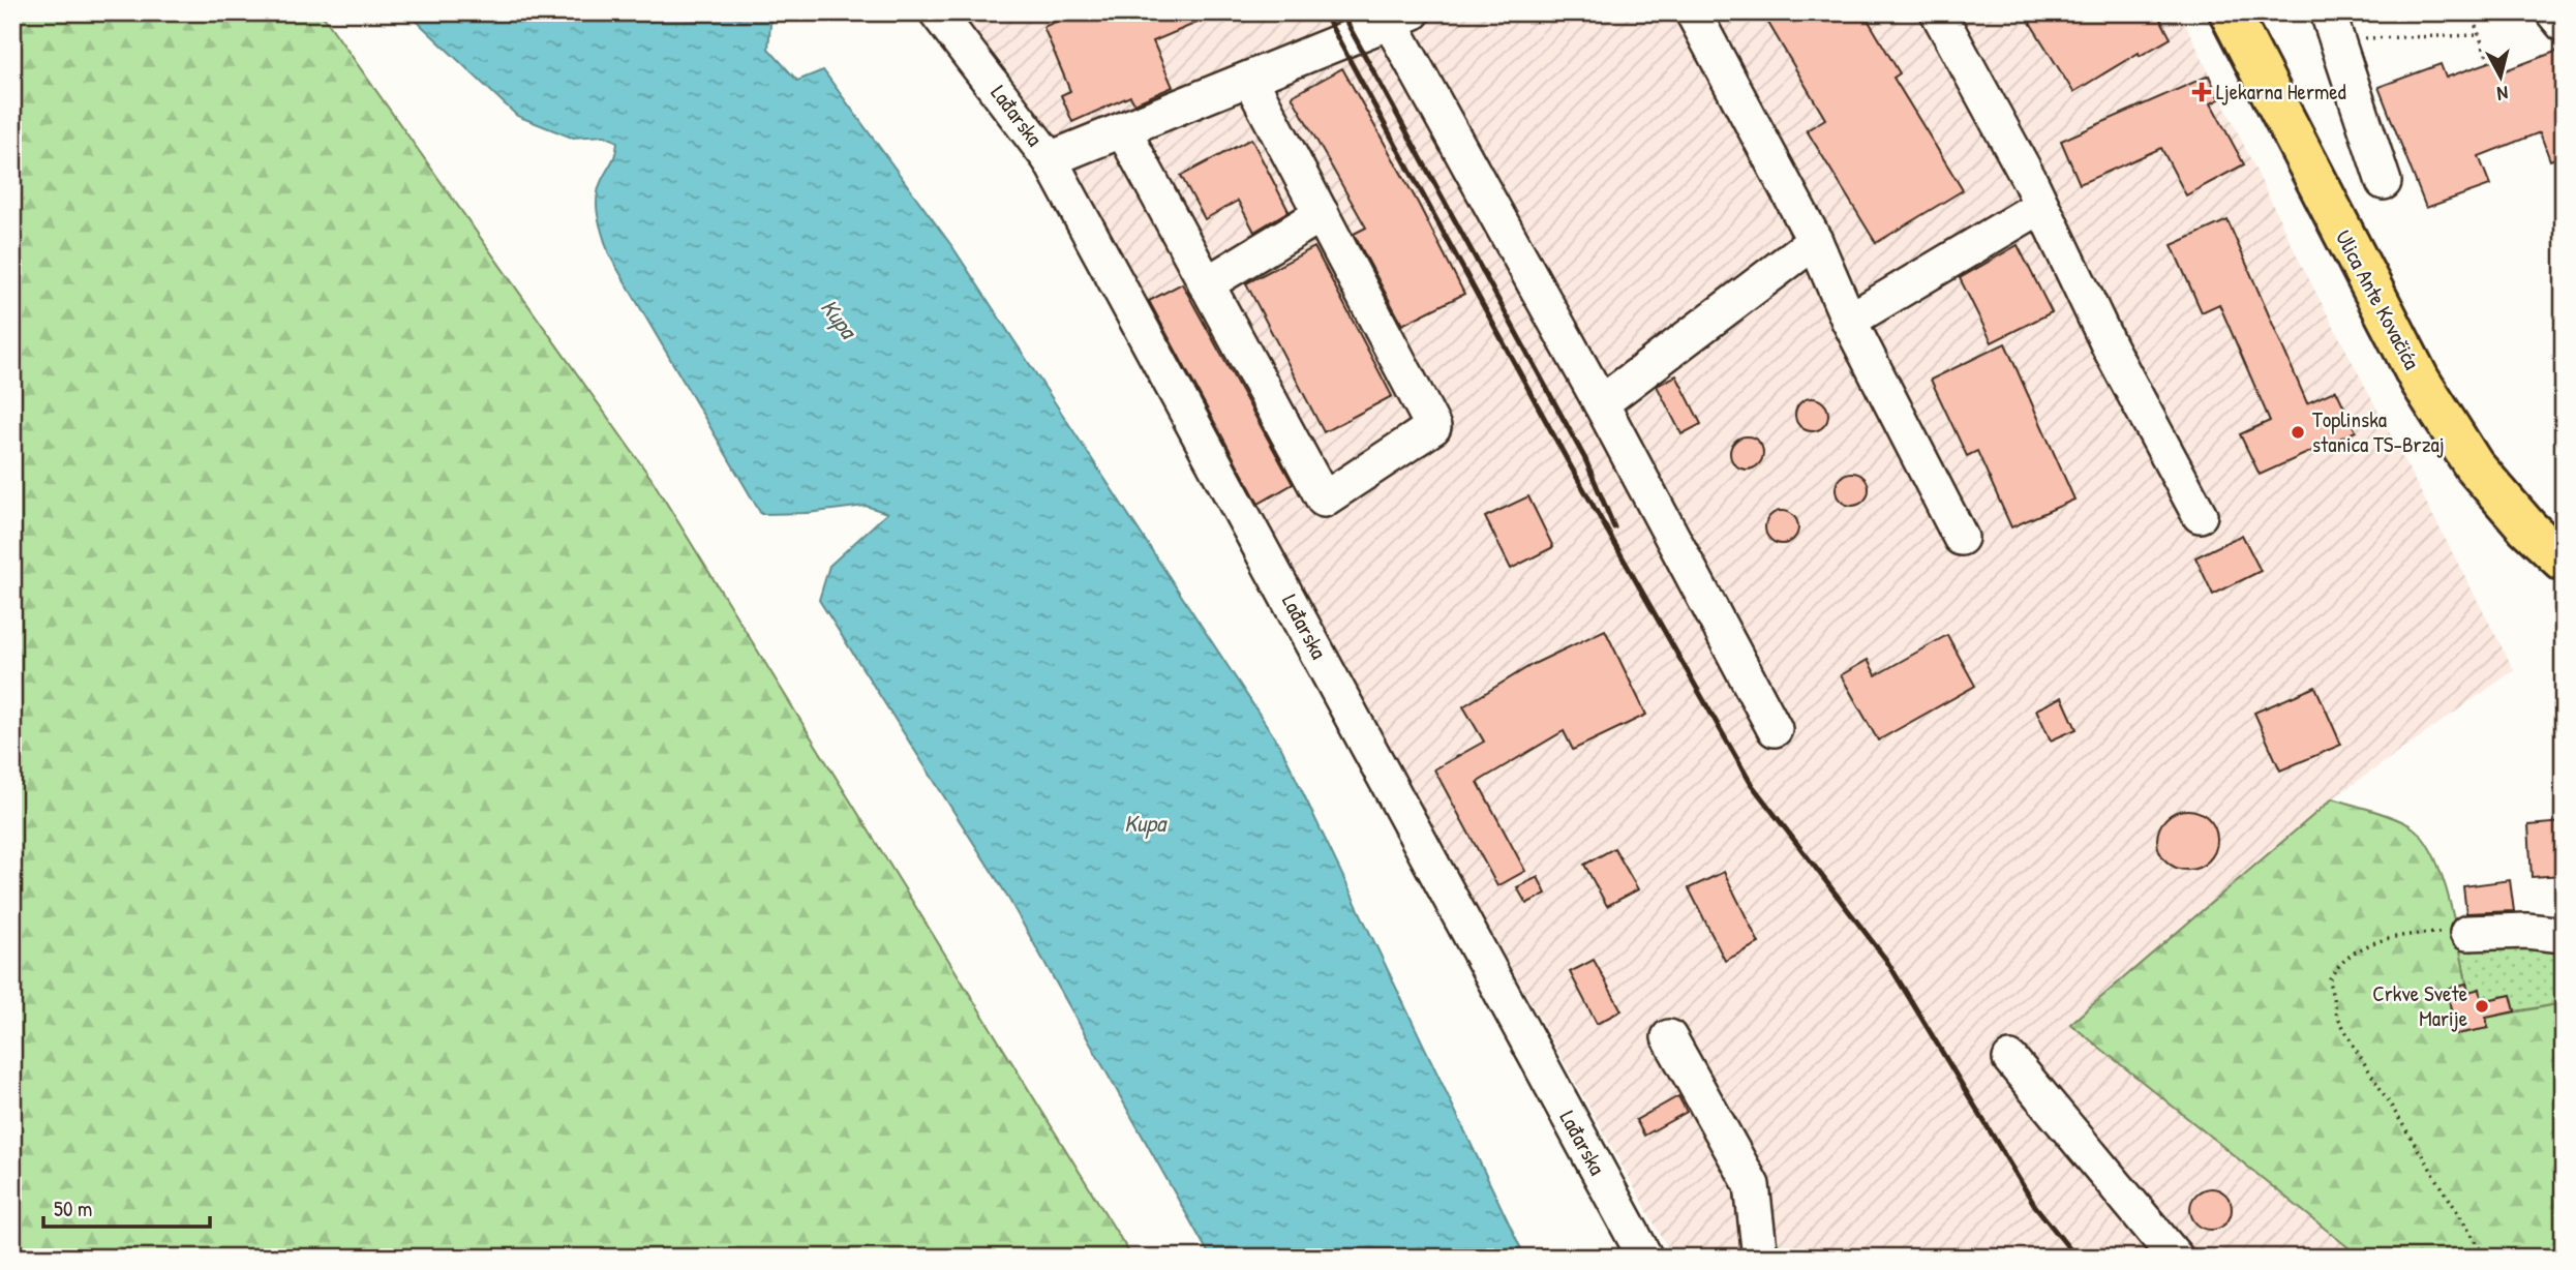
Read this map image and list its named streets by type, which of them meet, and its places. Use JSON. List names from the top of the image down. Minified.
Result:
{"streets":{"main road":["Ulica Ante Kovačića"],"street":["Lađarska"]},"water":["Kupa"],"places":{"health":["Ljekarna Hermed"],"other":["Toplinska stanica TS-Brzaj","Crkve Svete Marije"]},"scale_bar":"50 m","north":"bottom"}
